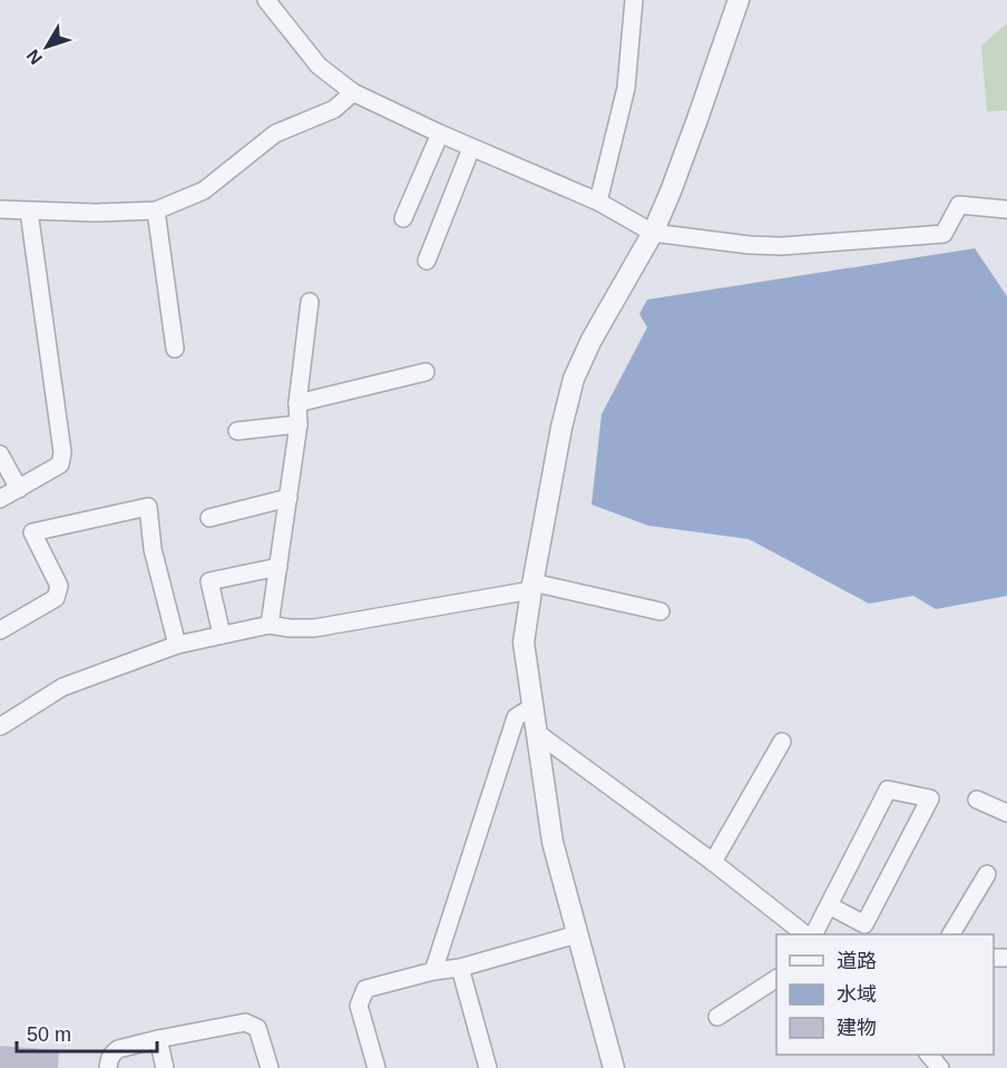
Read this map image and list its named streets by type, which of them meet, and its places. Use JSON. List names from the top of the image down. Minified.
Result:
{"legend":["道路","水域","建物"],"scale_bar":"50 m","north":"bottom left"}
